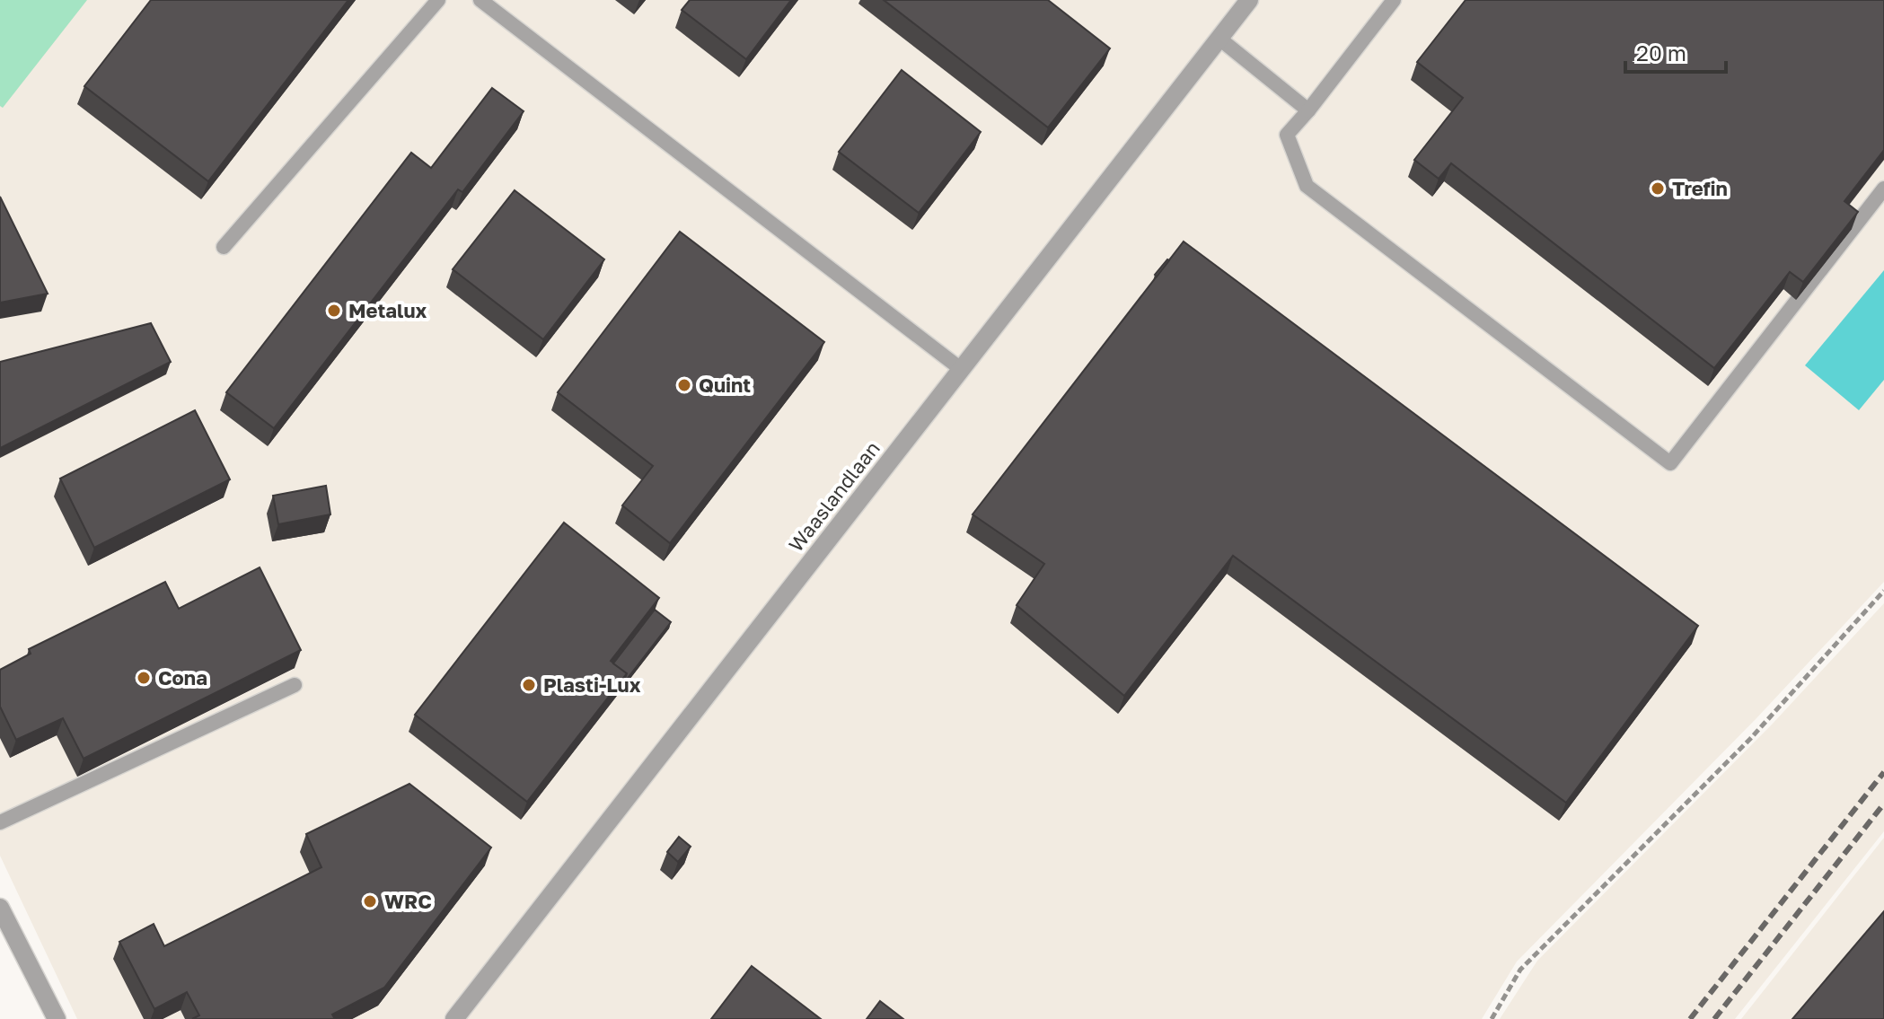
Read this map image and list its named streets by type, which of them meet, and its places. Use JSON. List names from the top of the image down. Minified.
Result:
{"streets":{"street":["Waaslandlaan"]},"places":["Trefin","Metalux","Quint","Cona","Plasti-Lux","WRC"],"scale_bar":"20 m"}
